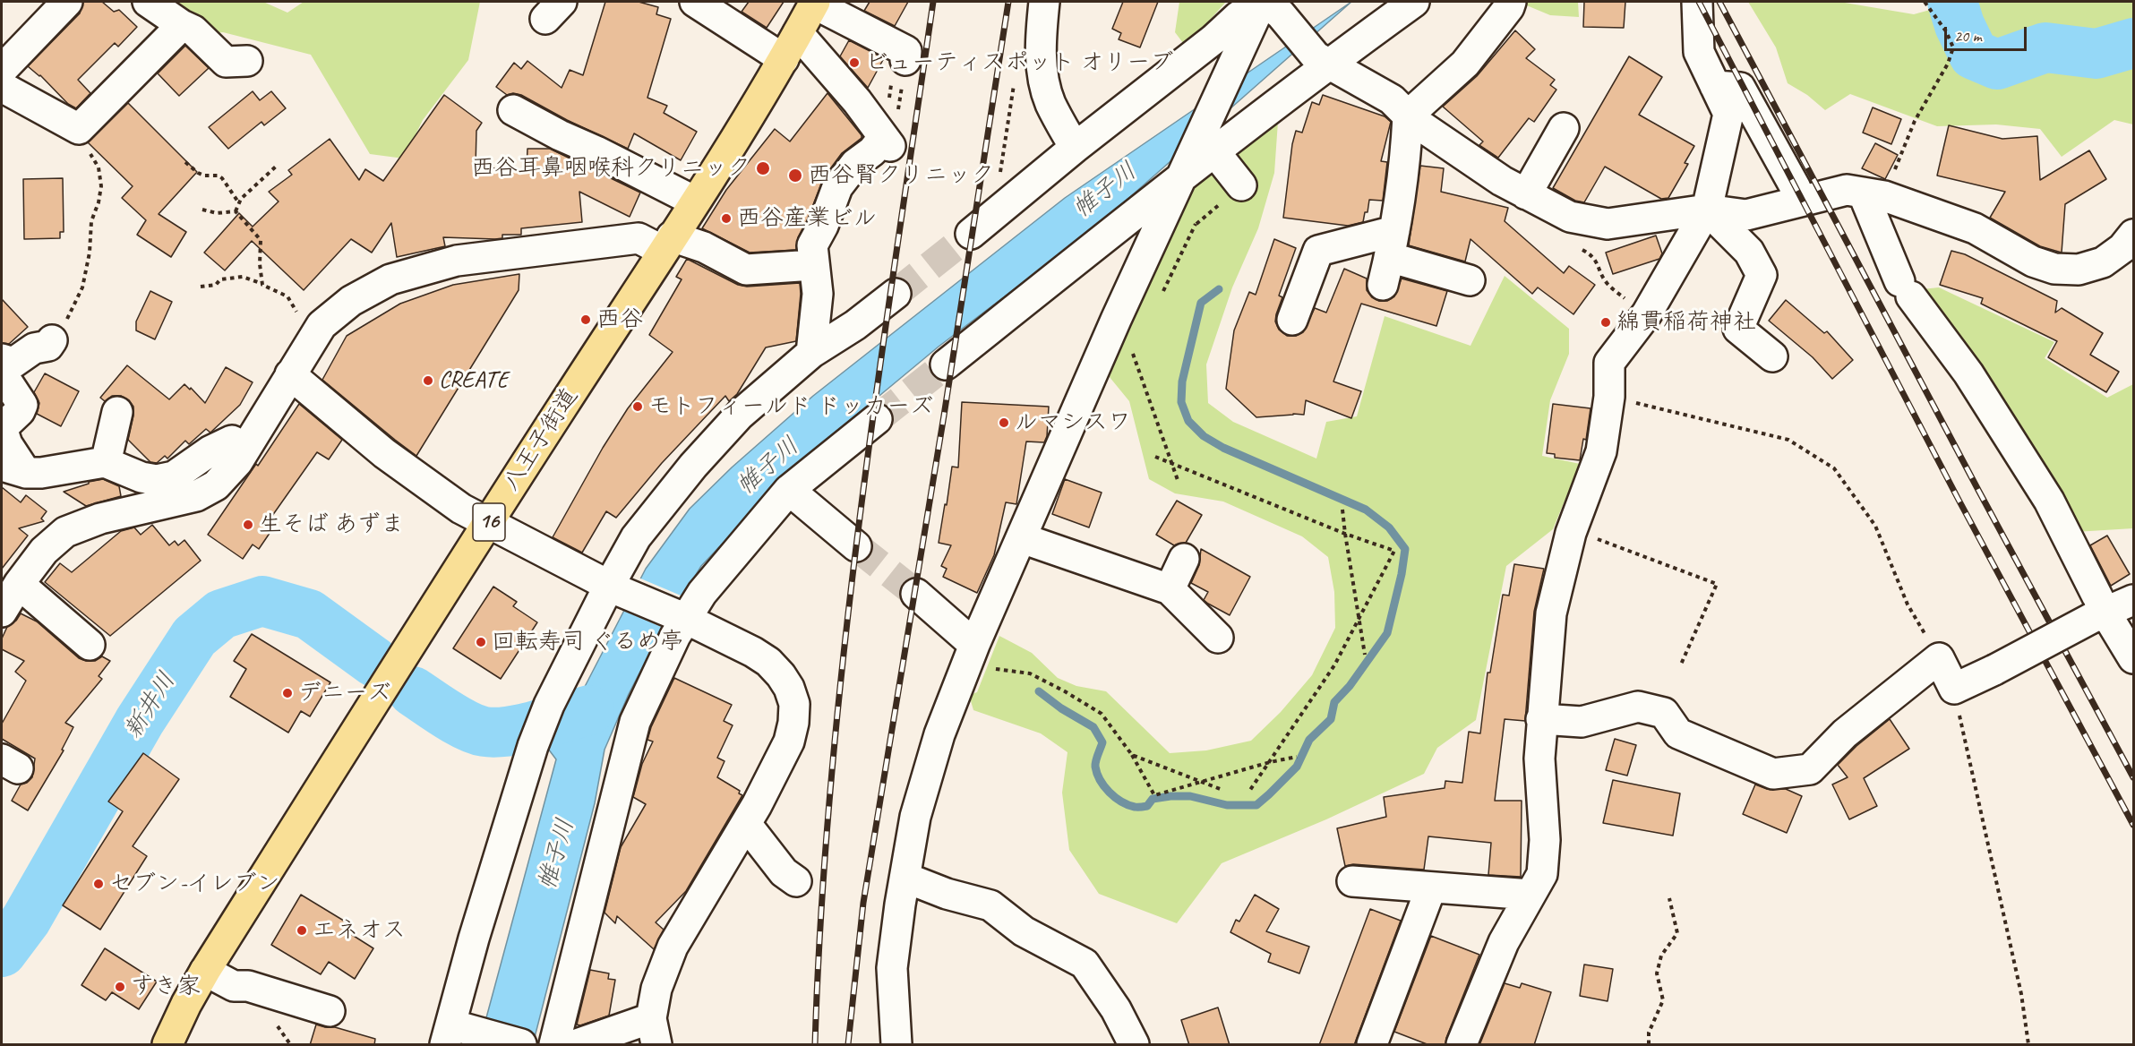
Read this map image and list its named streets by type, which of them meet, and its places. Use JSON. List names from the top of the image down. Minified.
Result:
{"streets":{"highway":["八王子街道","16"]},"water":["帷子川","新井川"],"places":["ビューティスポット オリーブ","西谷耳鼻咽喉科クリニック","西谷腎クリニック","西谷産業ビル","西谷","綿貫稲荷神社","CREATE","モトフィールド ドッカーズ","ルマシスワ","生そば あずま","回転寿司 ぐるめ亭","デニーズ","セブン-イレブン","エネオス","すき家"],"scale_bar":"20 m"}
